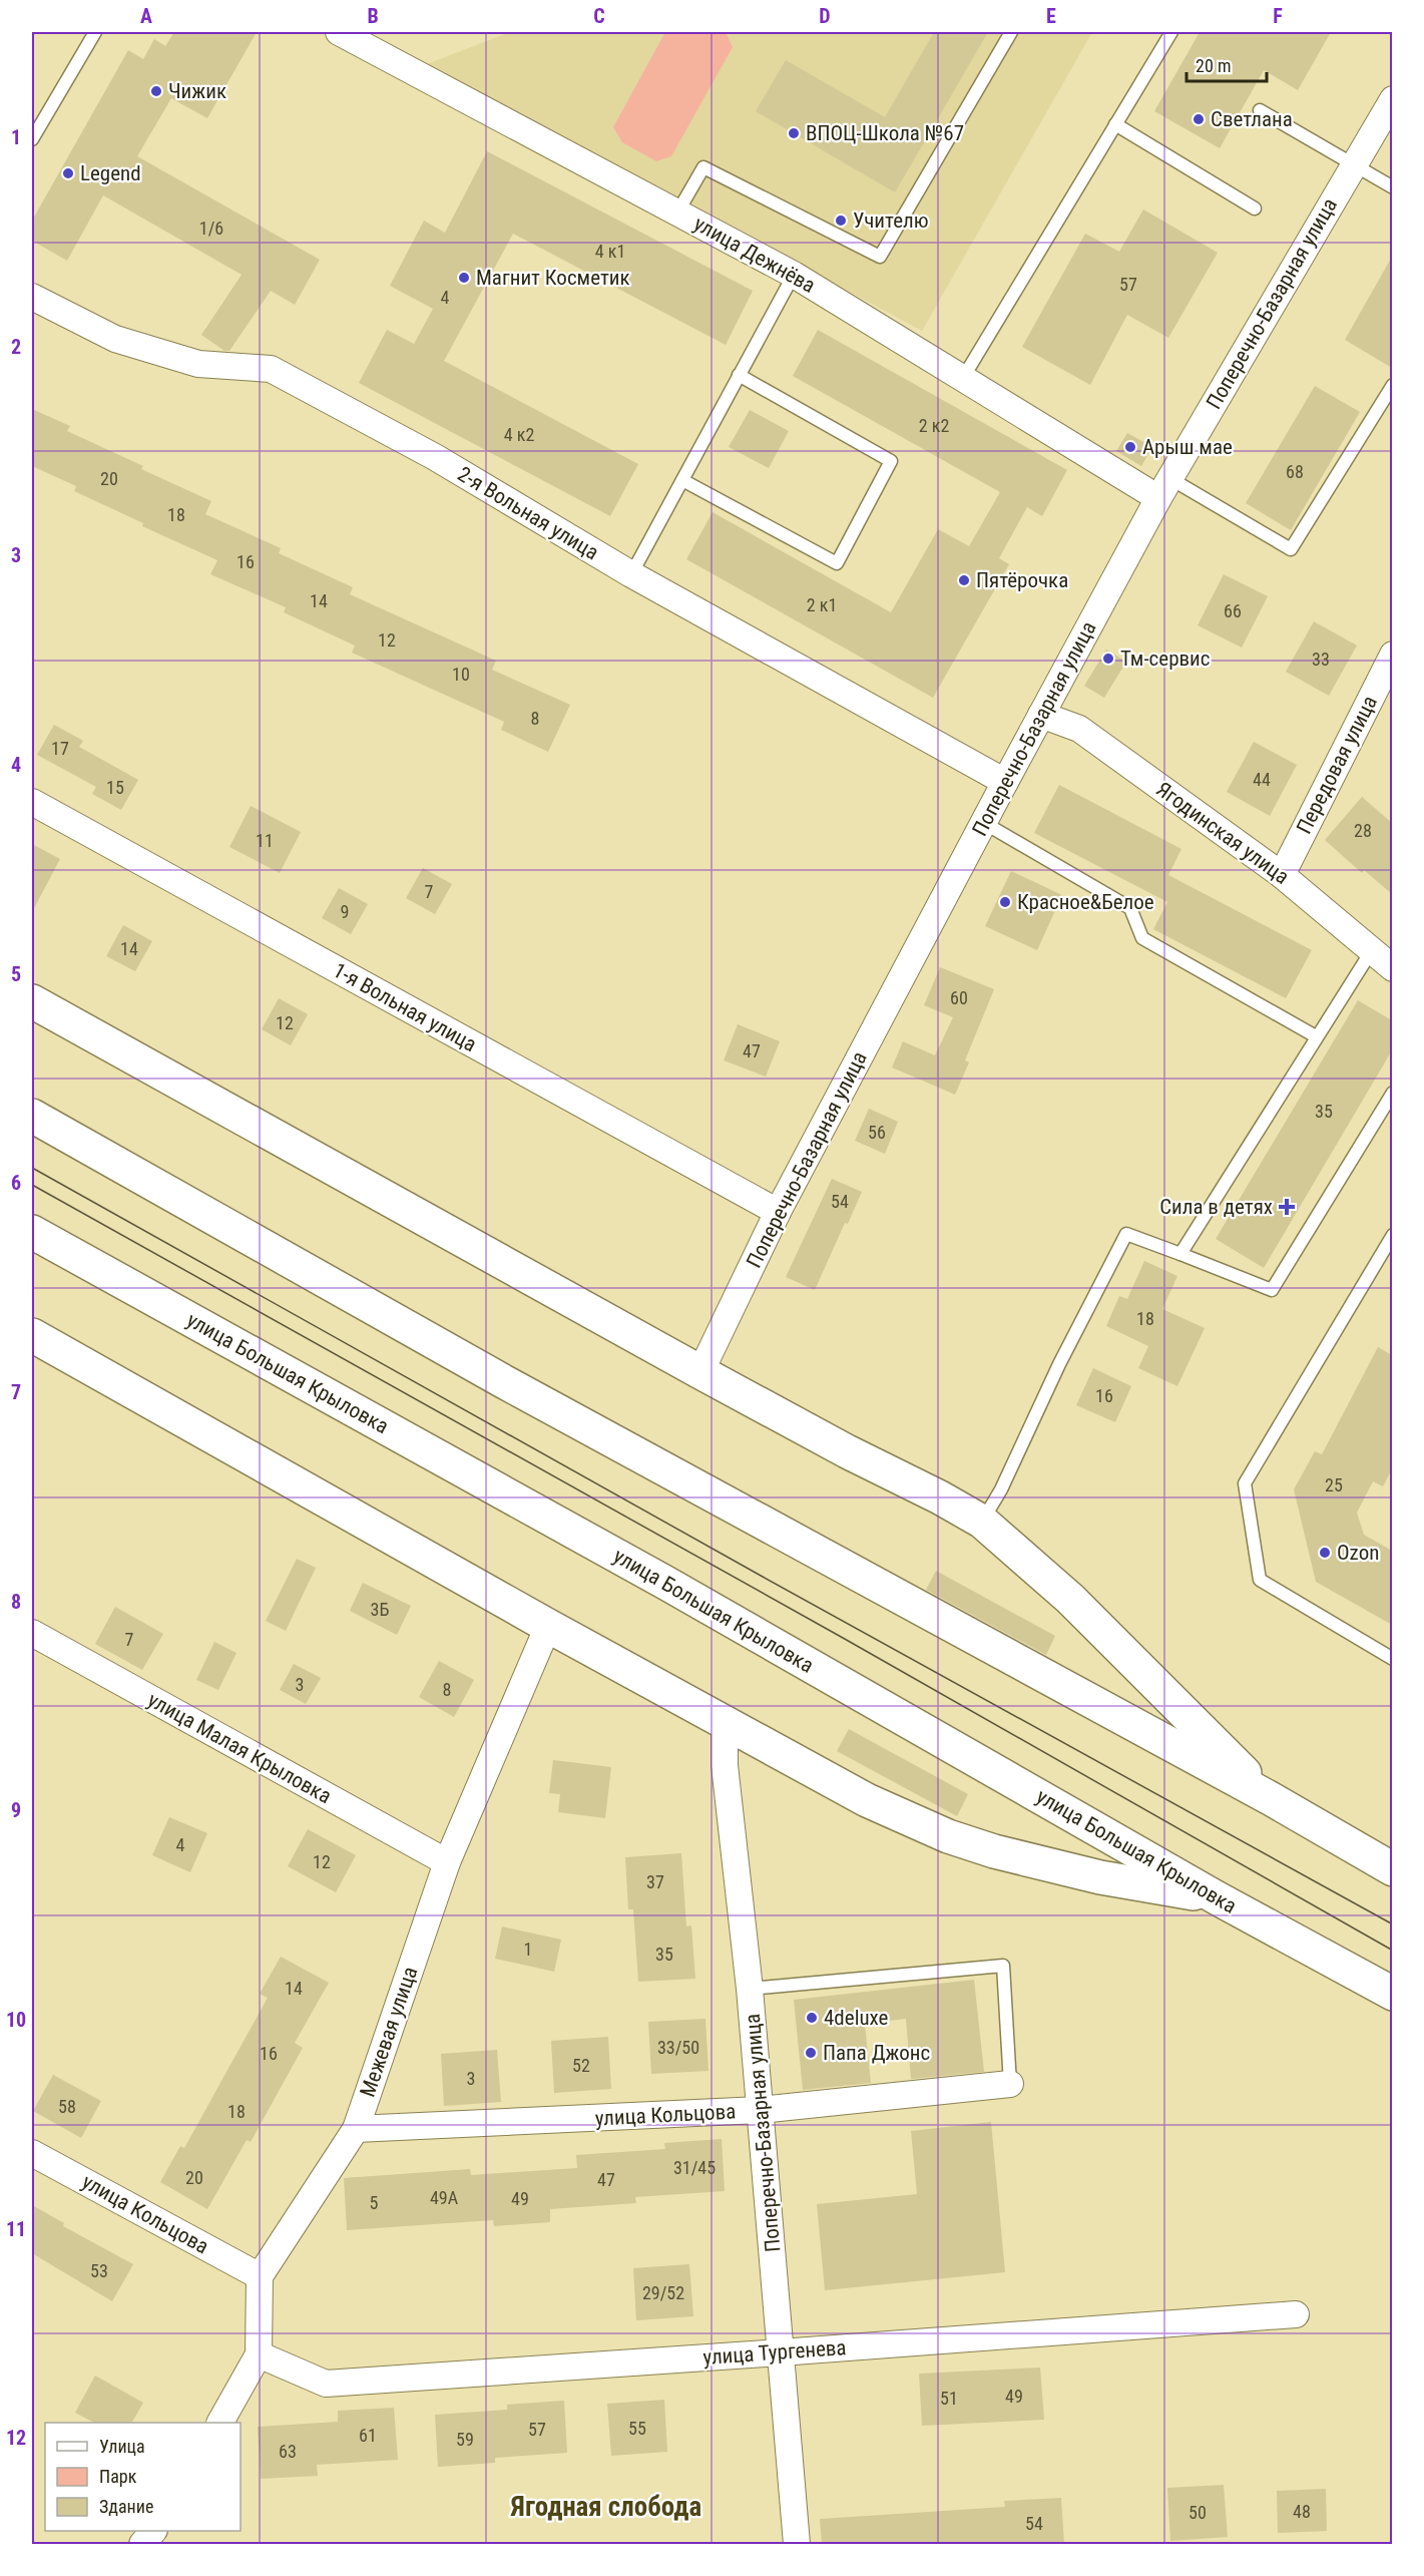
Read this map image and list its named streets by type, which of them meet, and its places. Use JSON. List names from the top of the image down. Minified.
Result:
{"streets":{"main road":["улица Большая Крыловка"],"street":["улица Дежнёва","Поперечно-Базарная улица","2-я Вольная улица","Передовая улица","Ягодинская улица","1-я Вольная улица","улица Малая Крыловка","Межевая улица","улица Кольцова","улица Тургенева"]},"crossings":[["улица Дежнёва","Поперечно-Базарная улица"],["Поперечно-Базарная улица","2-я Вольная улица"],["Поперечно-Базарная улица","Ягодинская улица"],["Поперечно-Базарная улица","1-я Вольная улица"],["Поперечно-Базарная улица","улица Кольцова"],["Поперечно-Базарная улица","улица Тургенева"],["Передовая улица","Ягодинская улица"],["улица Малая Крыловка","Межевая улица"],["Межевая улица","улица Кольцова"]],"districts":["Ягодная слобода"],"places":{"other":["Чижик","Светлана","ВПОЦ-Школа №67","Legend","Учителю","Магнит Косметик","Арыш мае","Пятёрочка","Тм-сервис","Красное&Белое","Ozon","4deluxe","Папа Джонс"],"health":["Сила в детях"]},"house_numbers":["1/6","4 к1","57","4","2 к2","4 к2","68","20","18","16","14","2 к1","66","12","33","10","8","17","44","15","28","11","7","9","14","60","12","47","35","56","54","18","16","25","3Б","7","3","8","4","12","37","1","35","14","33/50","16","52","3","58","18","31/45","20","47","49А","49","5","53","29/52","49","51","55","57","61","59","63","48","50","54"],"legend":["Улица","Парк","Здание"],"scale_bar":"20 m","grid":{"columns":["A","B","C","D","E","F"],"rows":["1","2","3","4","5","6","7","8","9","10","11","12"]}}
